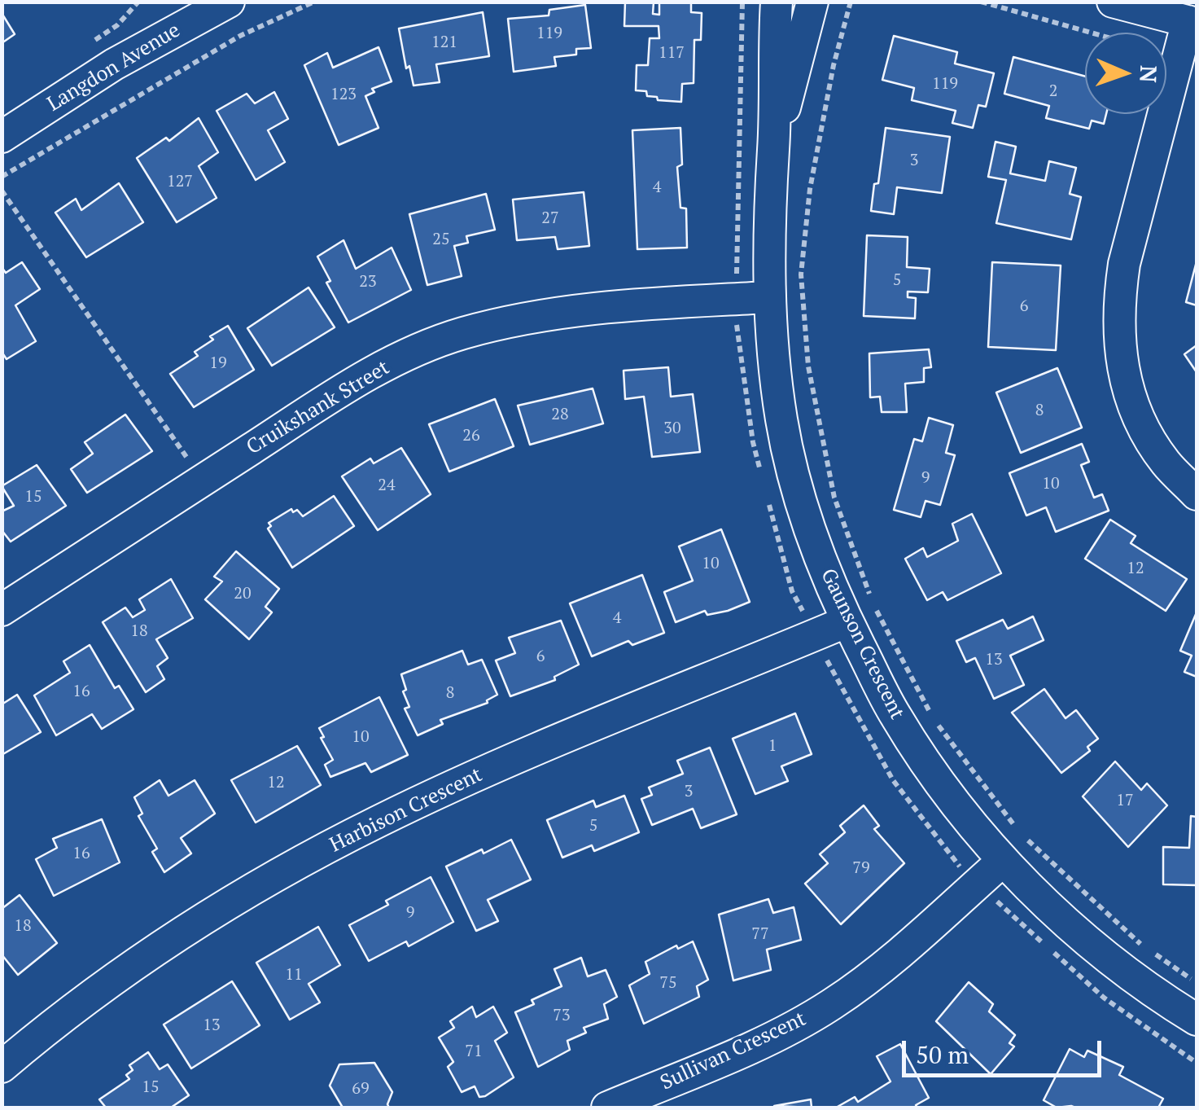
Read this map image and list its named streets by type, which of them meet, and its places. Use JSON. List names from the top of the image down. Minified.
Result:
{"streets":{"street":["Langdon Avenue","Cruikshank Street","Gaunson Crescent","Harbison Crescent","Sullivan Crescent"]},"crossings":[["Cruikshank Street","Gaunson Crescent"],["Gaunson Crescent","Harbison Crescent"],["Gaunson Crescent","Sullivan Crescent"]],"house_numbers":["119","121","117","119","2","123","3","127","4","27","25","5","23","6","19","8","28","30","26","9","10","24","15","10","12","20","4","18","6","13","16","8","10","1","12","3","17","5","16","79","9","18","77","11","75","73","13","71","15","69"],"scale_bar":"50 m","north":"right"}
